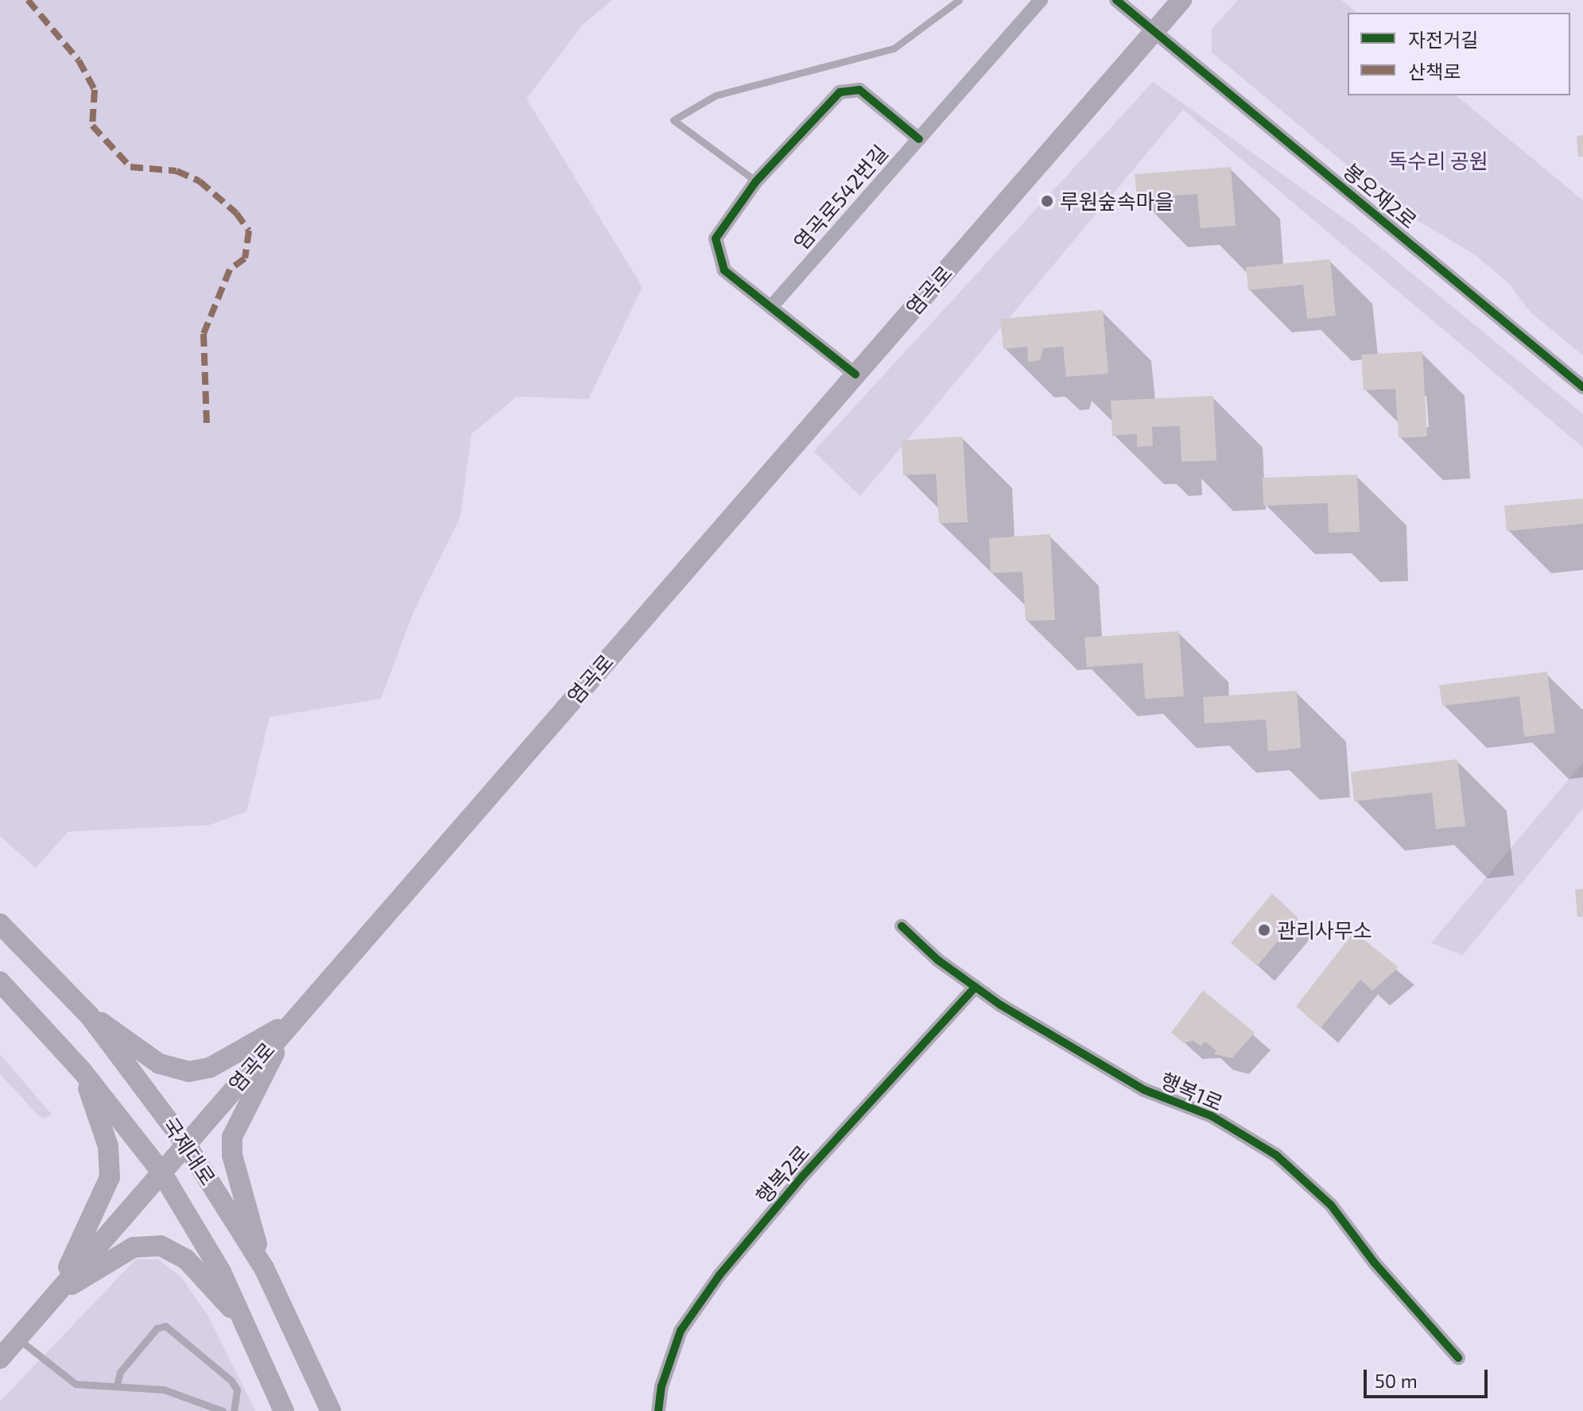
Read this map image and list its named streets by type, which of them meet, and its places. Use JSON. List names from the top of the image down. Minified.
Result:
{"streets":{"main road":["염곡로","국제대로"],"street":["봉오재2로","염곡로542번길","행복1로","행복2로"]},"crossings":[["봉오재2로","염곡로"],["염곡로","국제대로"],["행복1로","행복2로"]],"parks":["독수리 공원"],"places":["루원숲속마을","관리사무소"],"legend":["자전거길","산책로"],"scale_bar":"50 m"}
